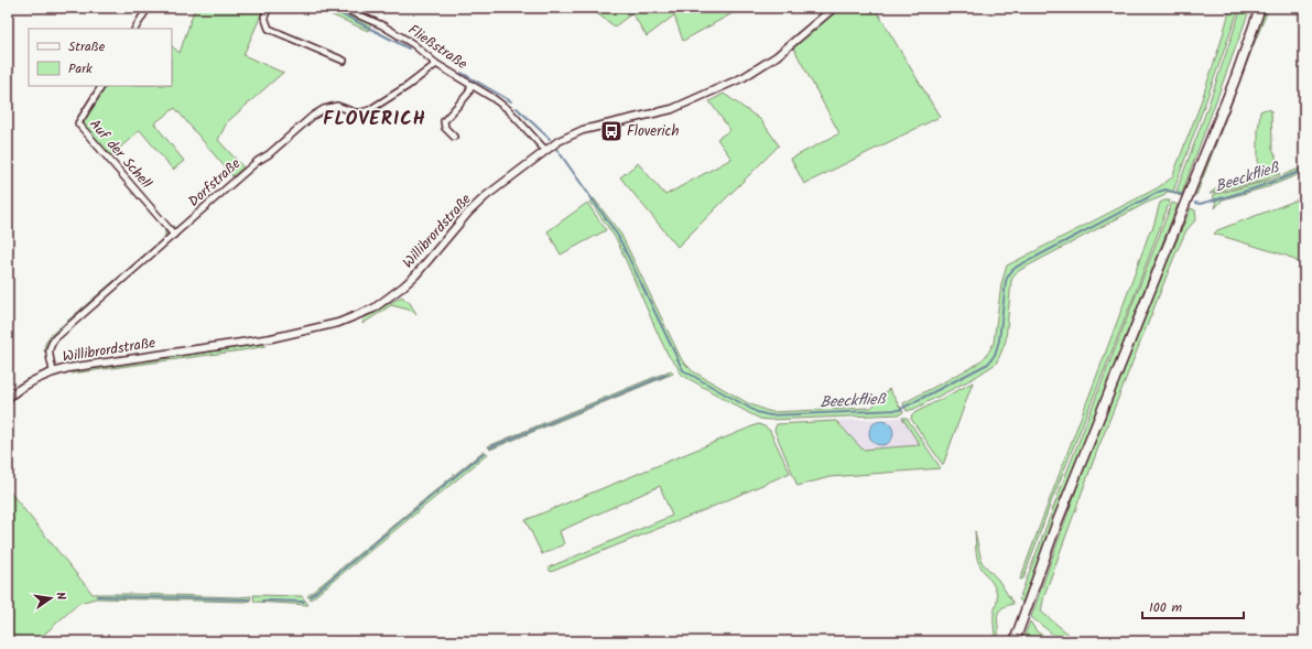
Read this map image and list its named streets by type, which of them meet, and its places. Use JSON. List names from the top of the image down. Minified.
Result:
{"streets":{"street":["Fließstraße","Auf der Schell","Dorfstraße","Willibrordstraße"]},"crossings":[["Fließstraße","Dorfstraße"],["Fließstraße","Willibrordstraße"],["Auf der Schell","Dorfstraße"],["Dorfstraße","Willibrordstraße"]],"districts":["FLOVERICH"],"water":["Beeckfließ"],"places":{"bus stop":["Floverich"]},"legend":["Straße","Park"],"scale_bar":"100 m","north":"right"}
